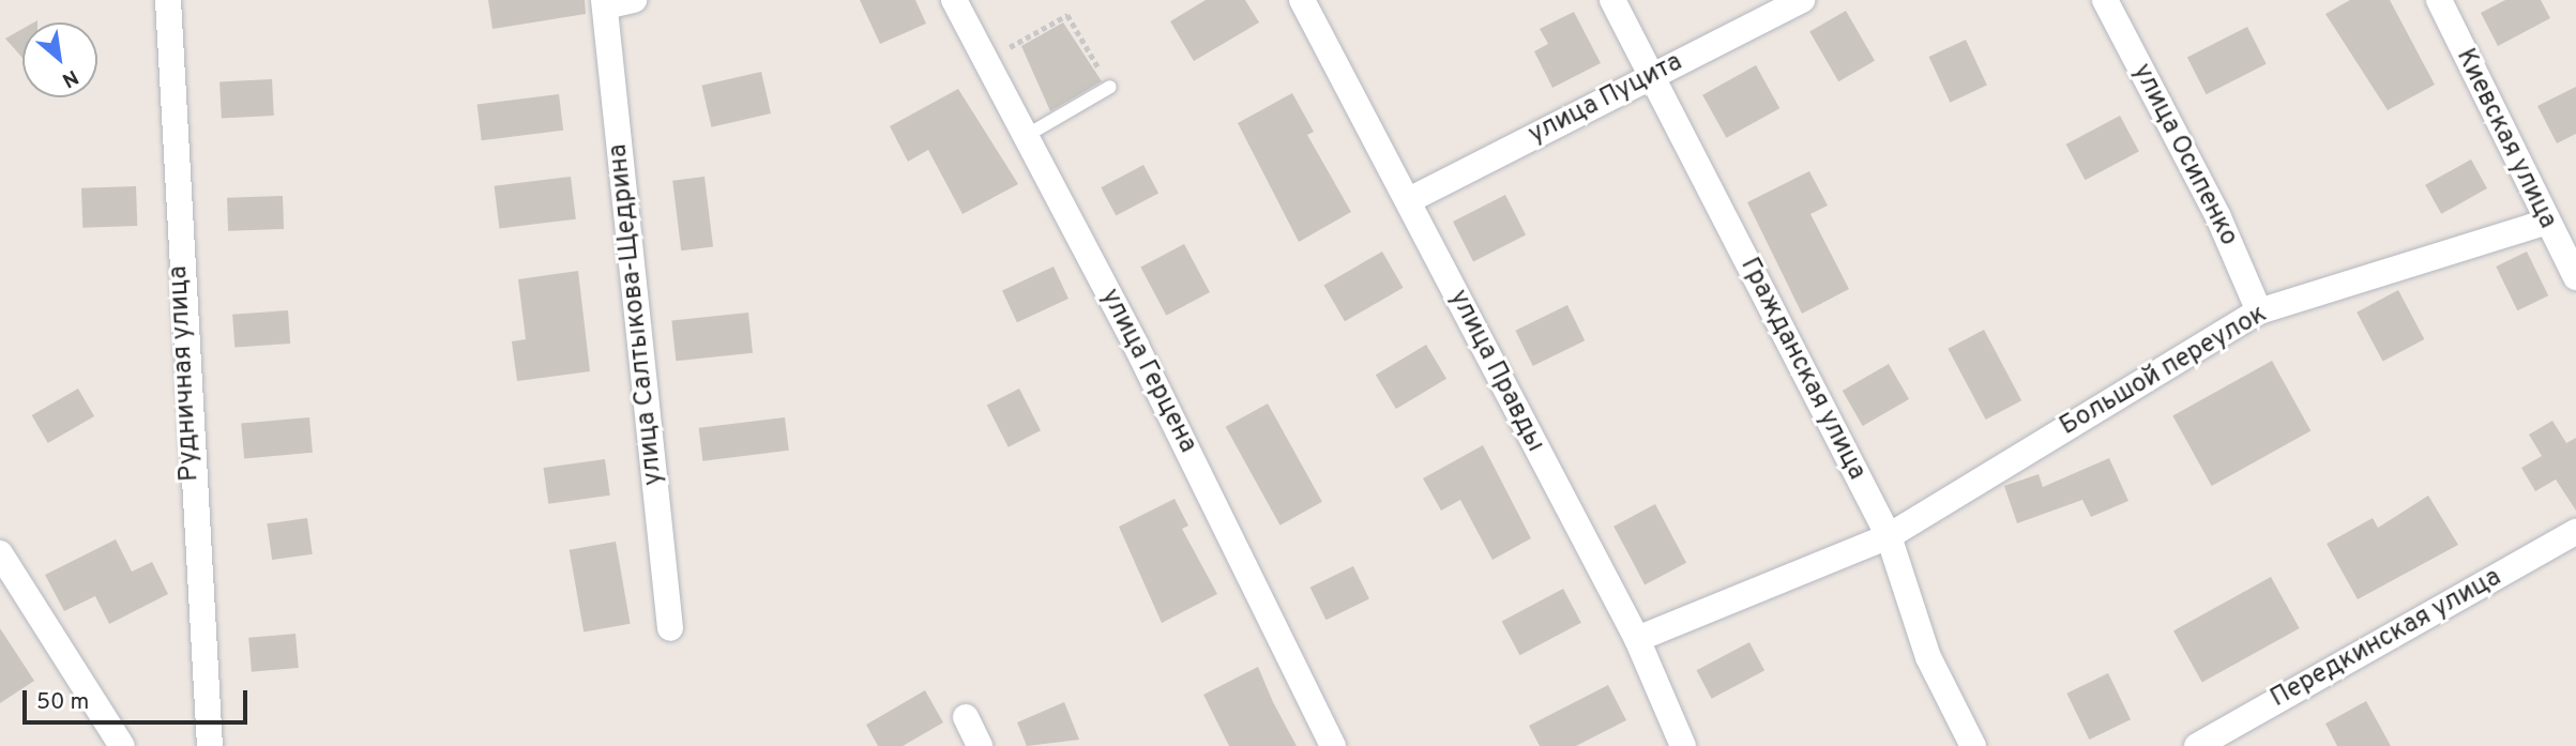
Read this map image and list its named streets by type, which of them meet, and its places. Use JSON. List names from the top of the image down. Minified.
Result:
{"streets":{"street":["улица Пуцита","Киевская улица","улица Осипенко","улица Салтыкова-Щедрина","Гражданская улица","улица Герцена","улица Правды","Большой переулок","Рудничная улица","Передкинская улица"]},"crossings":[["улица Пуцита","Гражданская улица"],["улица Пуцита","улица Правды"],["Киевская улица","Большой переулок"],["улица Осипенко","Большой переулок"],["Гражданская улица","Большой переулок"],["улица Правды","Большой переулок"]],"scale_bar":"50 m","north":"bottom right"}
